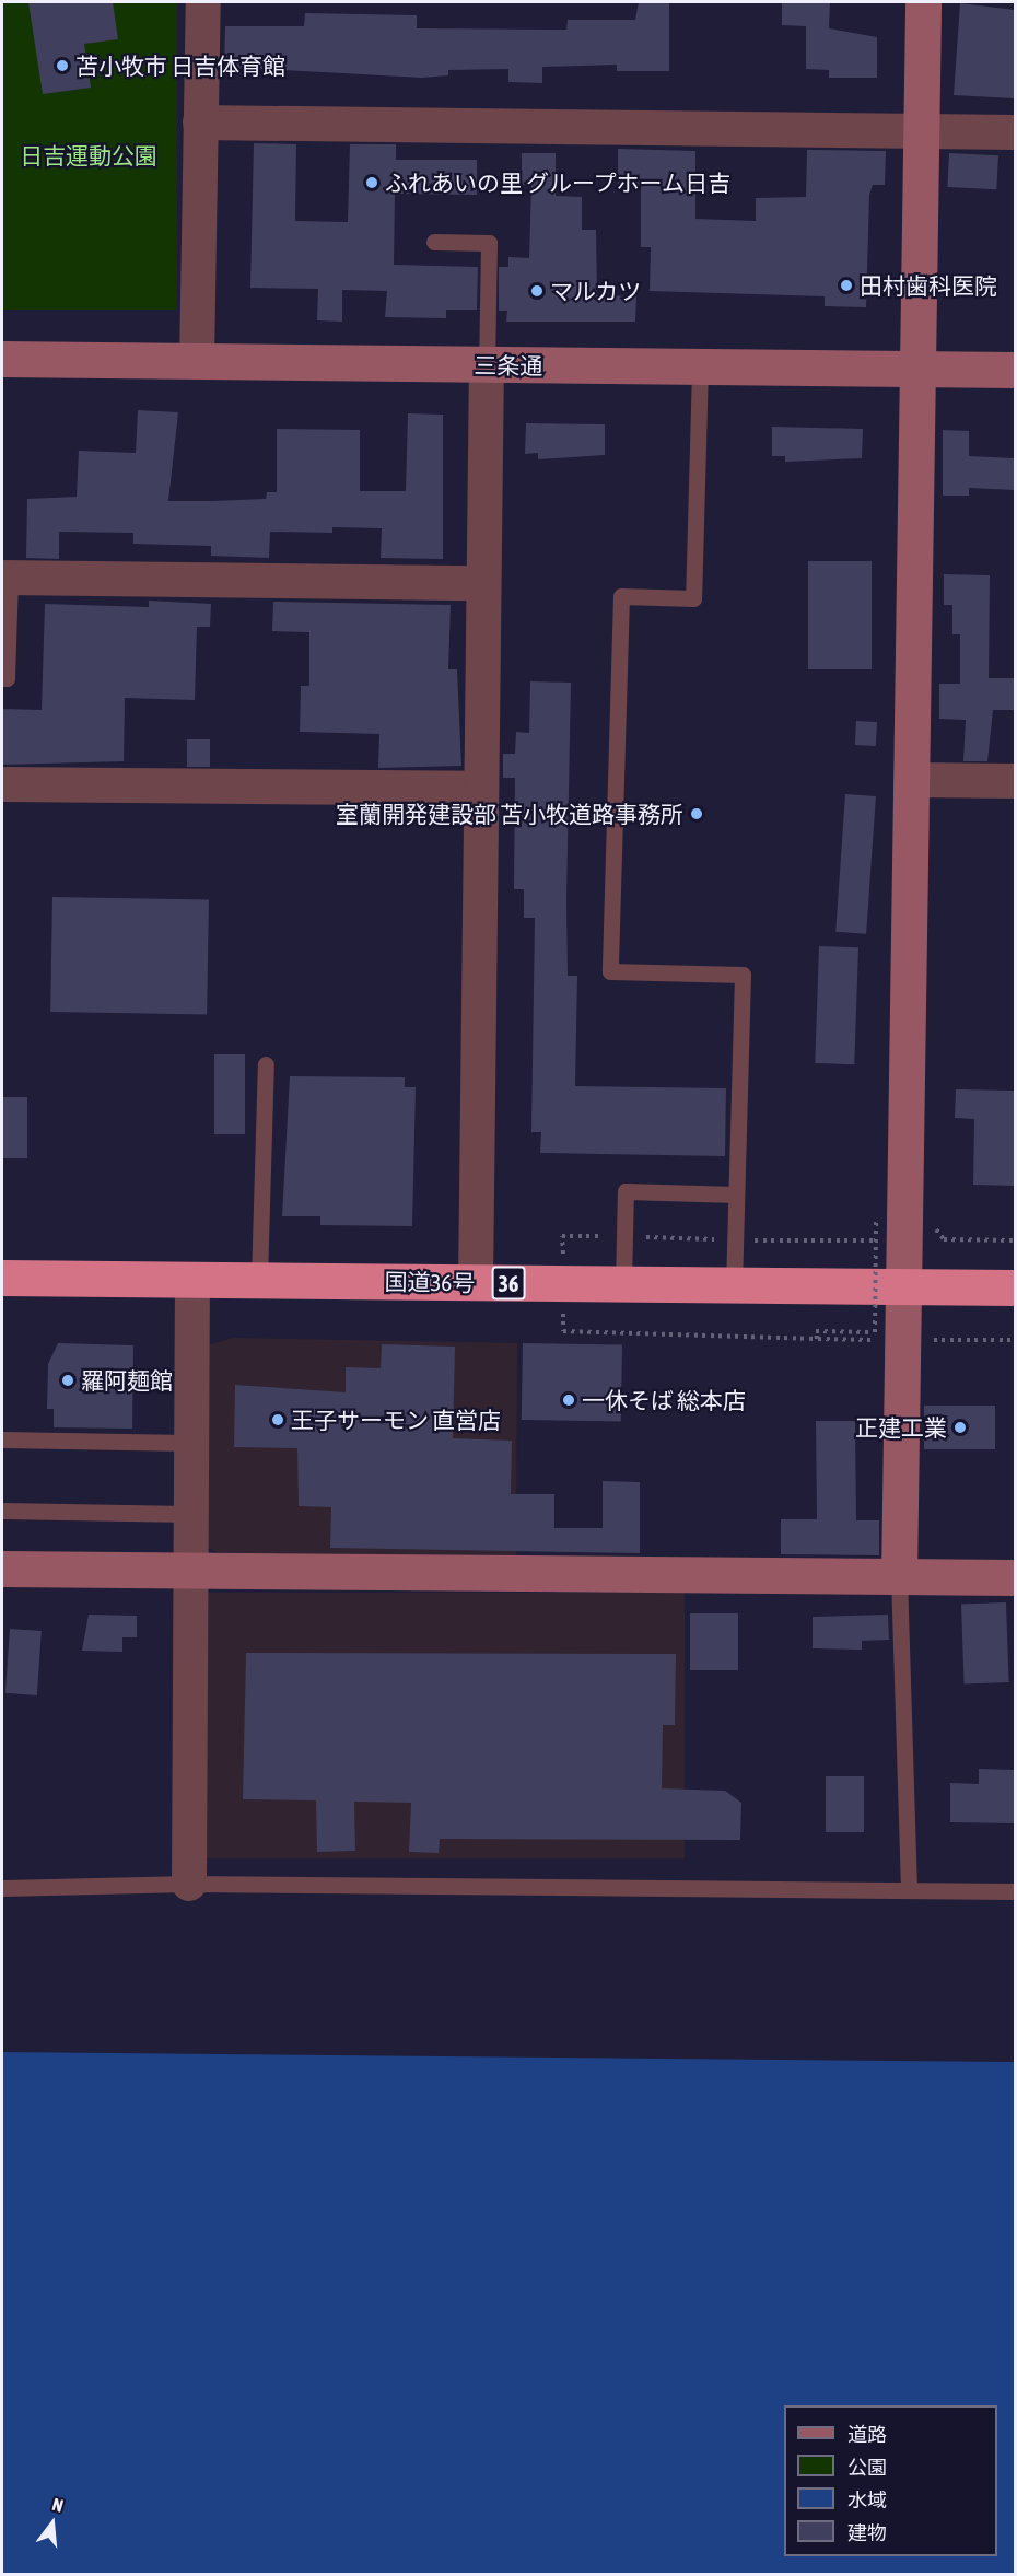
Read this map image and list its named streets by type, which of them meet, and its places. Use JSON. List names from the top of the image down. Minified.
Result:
{"streets":{"highway":["国道36号","36"],"street":["三条通"]},"parks":["日吉運動公園"],"places":["苫小牧市 日吉体育館","ふれあいの里 グループホーム日吉","田村歯科医院","マルカツ","室蘭開発建設部 苫小牧道路事務所","羅阿麺館","一休そば 総本店","王子サーモン 直営店","正建工業"],"legend":["道路","公園","水域","建物"],"north":"top"}
